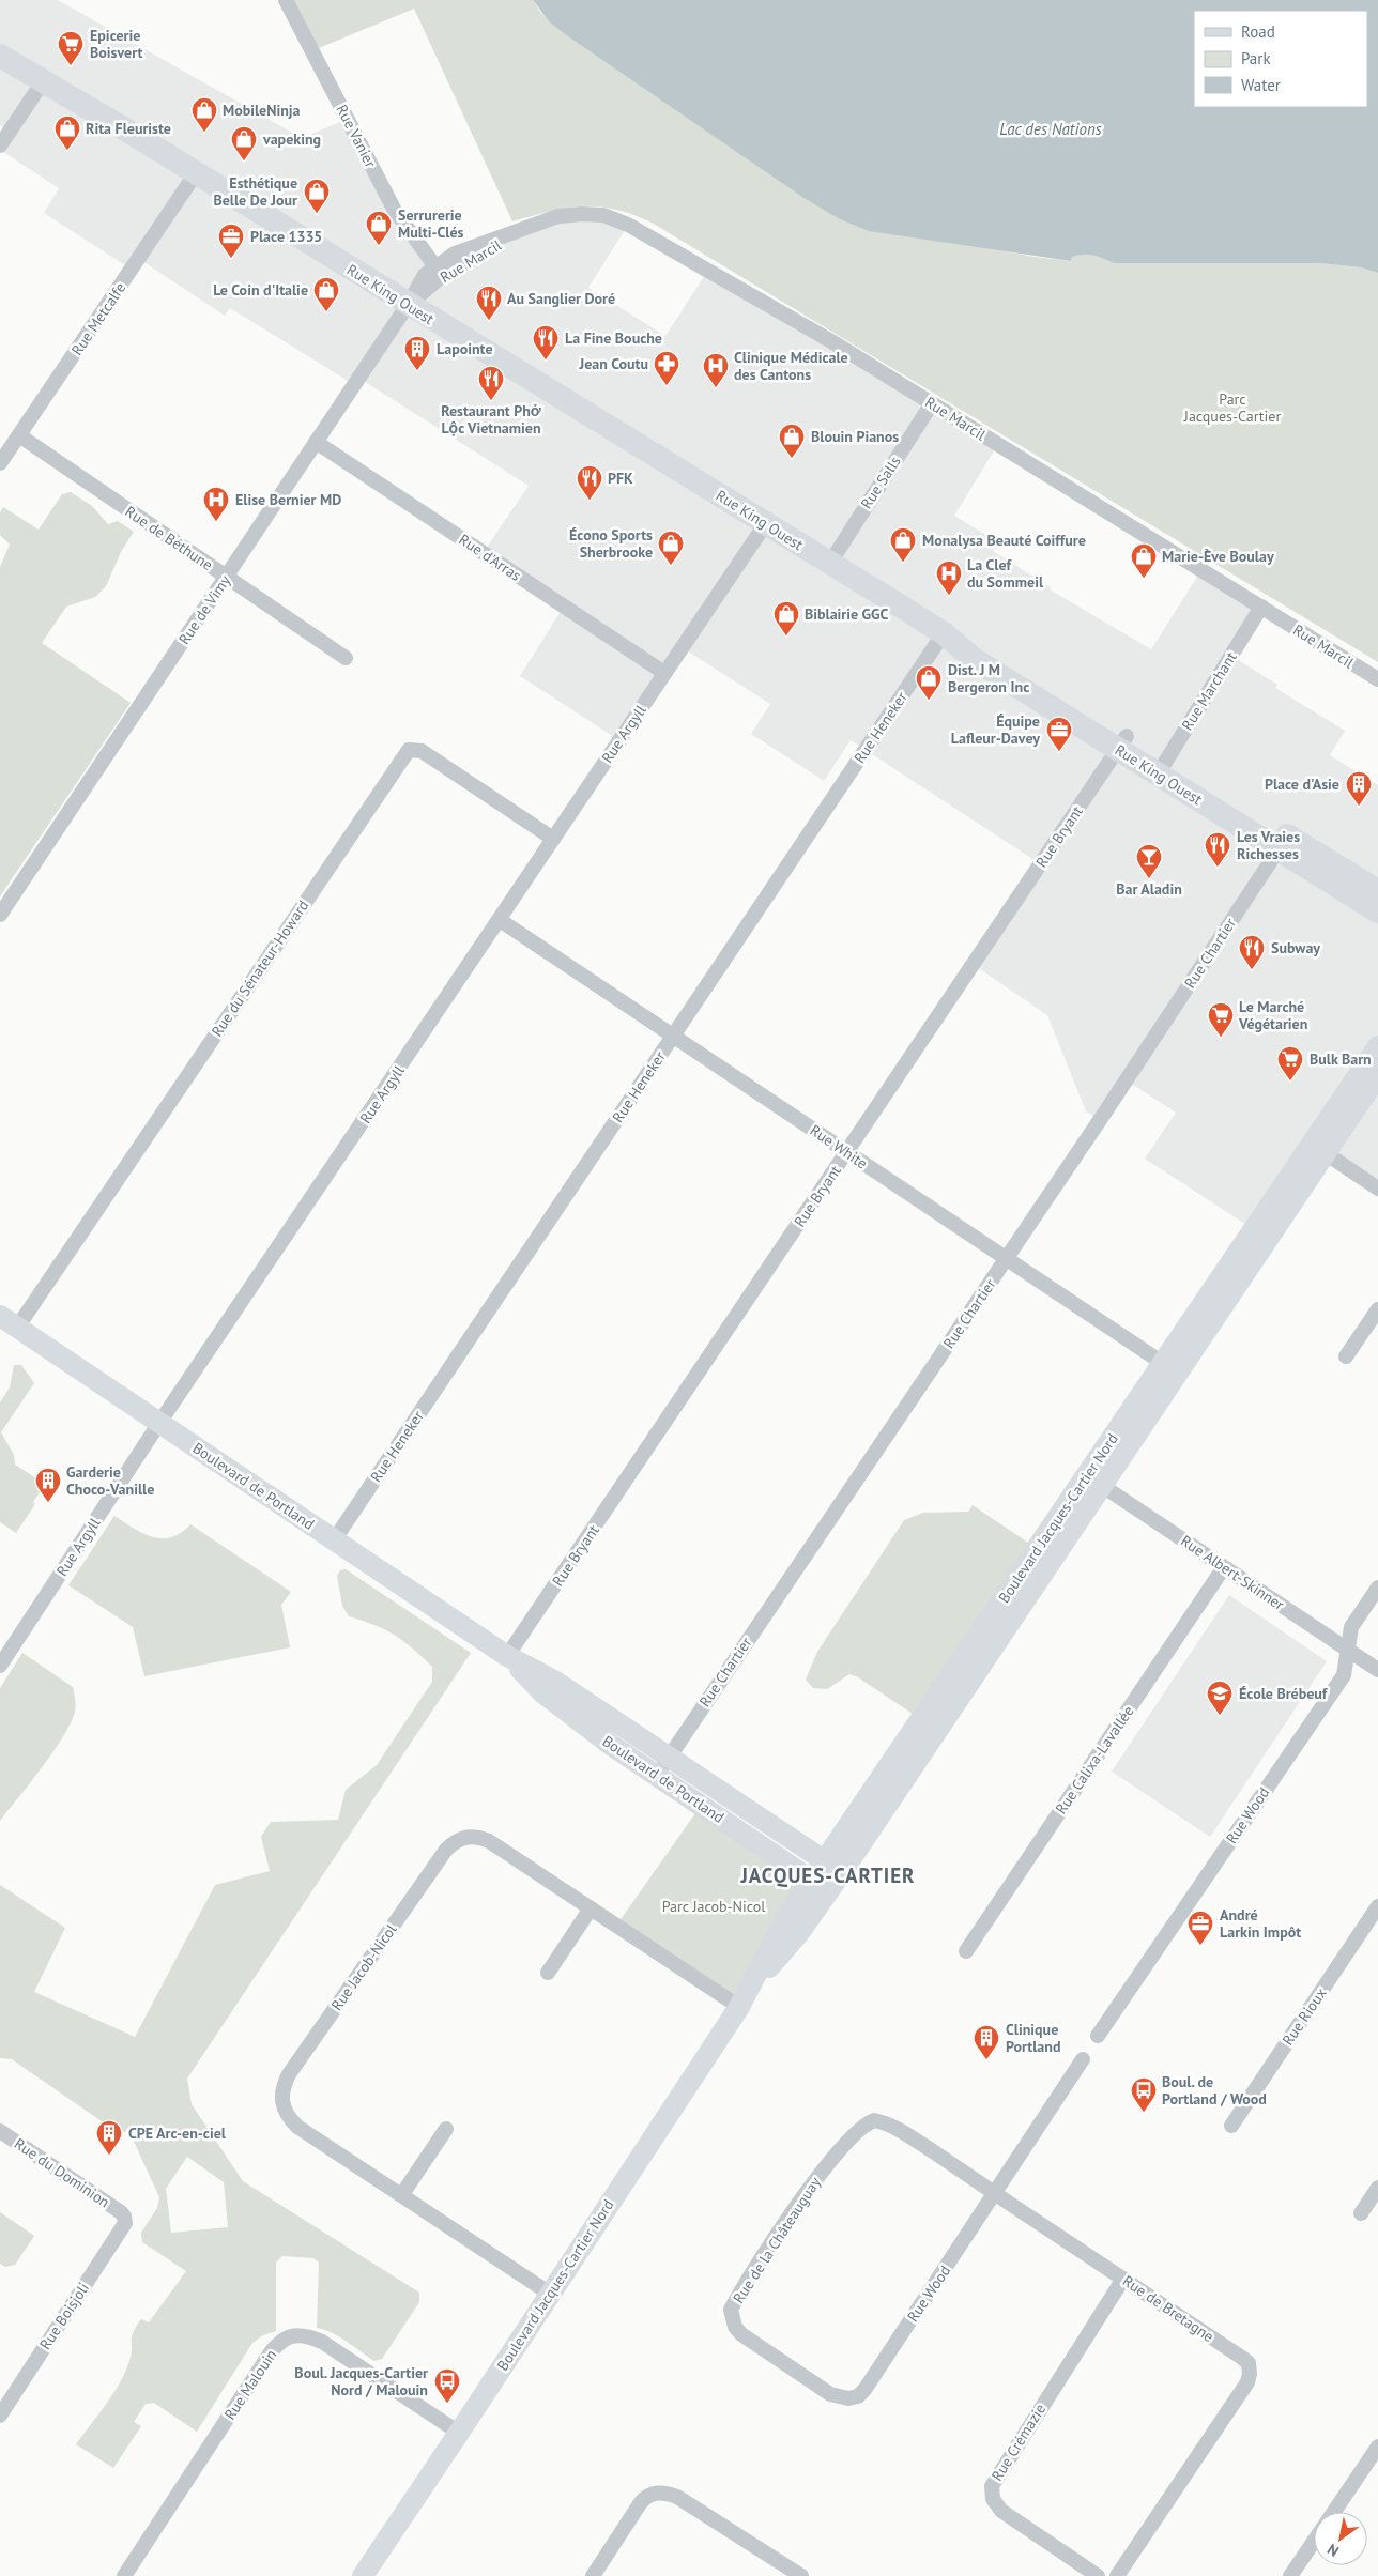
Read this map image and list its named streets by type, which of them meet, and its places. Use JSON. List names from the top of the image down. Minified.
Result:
{"streets":{"main road":["Rue King Ouest","Boulevard de Portland","Boulevard Jacques-Cartier Nord"],"street":["Rue Vanier","Rue Marcil","Rue Metcalfe","Rue Salls","Rue de Béthune","Rue d'Arras","Rue de Vimy","Rue Marchant","Rue Heneker","Rue Argyll","Rue Bryant","Rue Chartier","Rue du Sénateur-Howard","Rue White","Rue Albert-Skinner","Rue Calixa-Lavallée","Rue Wood","Rue Jacob-Nicol","Rue Rioux","Rue du Dominion","Rue de la Châteauguay","Rue de Bretagne","Rue Boisjoli","Rue Malouin","Rue Crémazie"]},"crossings":[["Rue Vanier","Rue Marcil"],["Rue Marcil","Rue King Ouest"],["Rue Marcil","Rue Salls"],["Rue Marcil","Rue de Vimy"],["Rue Marcil","Rue Marchant"],["Rue King Ouest","Rue Metcalfe"],["Rue King Ouest","Rue Salls"],["Rue King Ouest","Rue de Vimy"],["Rue King Ouest","Rue Marchant"],["Rue King Ouest","Rue Heneker"],["Rue King Ouest","Rue Argyll"],["Rue King Ouest","Rue Bryant"],["Rue King Ouest","Rue Chartier"],["Rue Metcalfe","Rue de Béthune"],["Rue de Béthune","Rue de Vimy"],["Rue d'Arras","Rue de Vimy"],["Rue d'Arras","Rue Argyll"],["Rue Heneker","Rue White"],["Rue Heneker","Boulevard de Portland"],["Rue Argyll","Rue du Sénateur-Howard"],["Rue Argyll","Rue White"],["Rue Argyll","Boulevard de Portland"],["Rue Bryant","Rue White"],["Rue Bryant","Boulevard de Portland"],["Rue Chartier","Rue White"],["Rue Chartier","Boulevard de Portland"],["Rue du Sénateur-Howard","Boulevard de Portland"],["Rue White","Boulevard Jacques-Cartier Nord"],["Boulevard de Portland","Boulevard Jacques-Cartier Nord"],["Boulevard Jacques-Cartier Nord","Rue Albert-Skinner"],["Boulevard Jacques-Cartier Nord","Rue Jacob-Nicol"],["Boulevard Jacques-Cartier Nord","Rue Malouin"],["Rue Albert-Skinner","Rue Calixa-Lavallée"],["Rue Albert-Skinner","Rue Wood"],["Rue Wood","Rue de la Châteauguay"],["Rue Wood","Rue de Bretagne"],["Rue du Dominion","Rue Boisjoli"],["Rue de la Châteauguay","Rue de Bretagne"],["Rue de Bretagne","Rue Crémazie"]],"districts":["JACQUES-CARTIER"],"water":["Lac des Nations"],"parks":["Parc Jacques-Cartier","Parc Jacob-Nicol"],"places":{"supermarket":["Epicerie Boisvert","Le Marché Végétarien","Bulk Barn"],"shop":["MobileNinja","Rita Fleuriste","vapeking","Esthétique Belle De Jour","Serrurerie Multi-Clés","Le Coin d'Italie","Blouin Pianos","Monalysa Beauté Coiffure","Écono Sports Sherbrooke","Marie-Ève Boulay","Biblairie GGC","Dist. J M Bergeron Inc"],"office":["Place 1335","Équipe Lafleur-Davey","André Larkin Impôt"],"restaurant":["Au Sanglier Doré","La Fine Bouche","Restaurant Phở Lộc Vietnamien","PFK","Les Vraies Richesses","Subway"],"building":["Lapointe","Place d'Asie","Garderie Choco-Vanille","Clinique Portland","CPE Arc-en-ciel"],"pharmacy":["Jean Coutu"],"hospital":["Clinique Médicale des Cantons","Elise Bernier MD","La Clef du Sommeil"],"bar":["Bar Aladin"],"school or university":["École Brébeuf"],"bus stop":["Boul. de Portland / Wood","Boul. Jacques-Cartier Nord / Malouin"]},"legend":["Road","Park","Water"],"north":"bottom left"}
